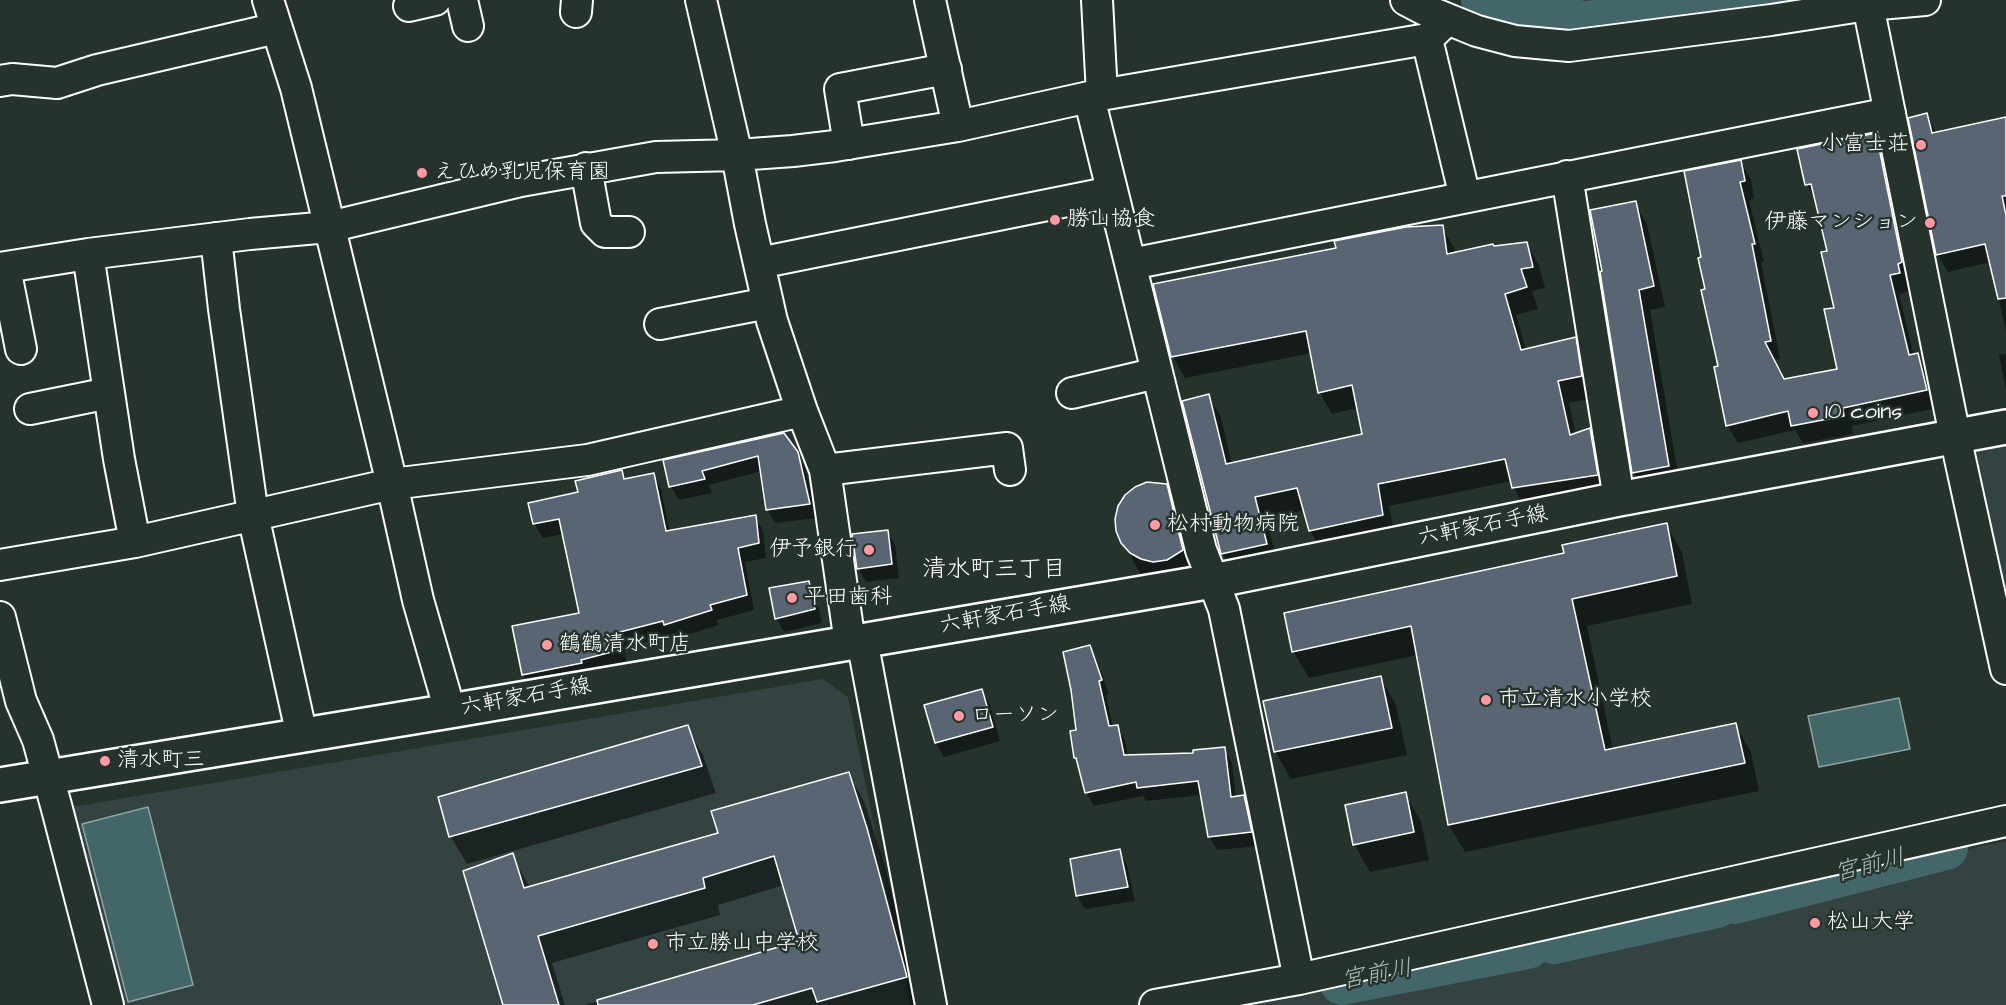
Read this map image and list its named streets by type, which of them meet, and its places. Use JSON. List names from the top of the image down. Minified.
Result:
{"streets":{"main road":["六軒家石手線"]},"districts":["清水町三丁目"],"water":["宮前川"],"places":["小富士荘","えひめ乳児保育園","勝山協食","伊藤マンション","10 coins","松村動物病院","伊予銀行","平田歯科","鶴鶴清水町店","市立清水小学校","ローソン","清水町三","松山大学","市立勝山中学校"]}
